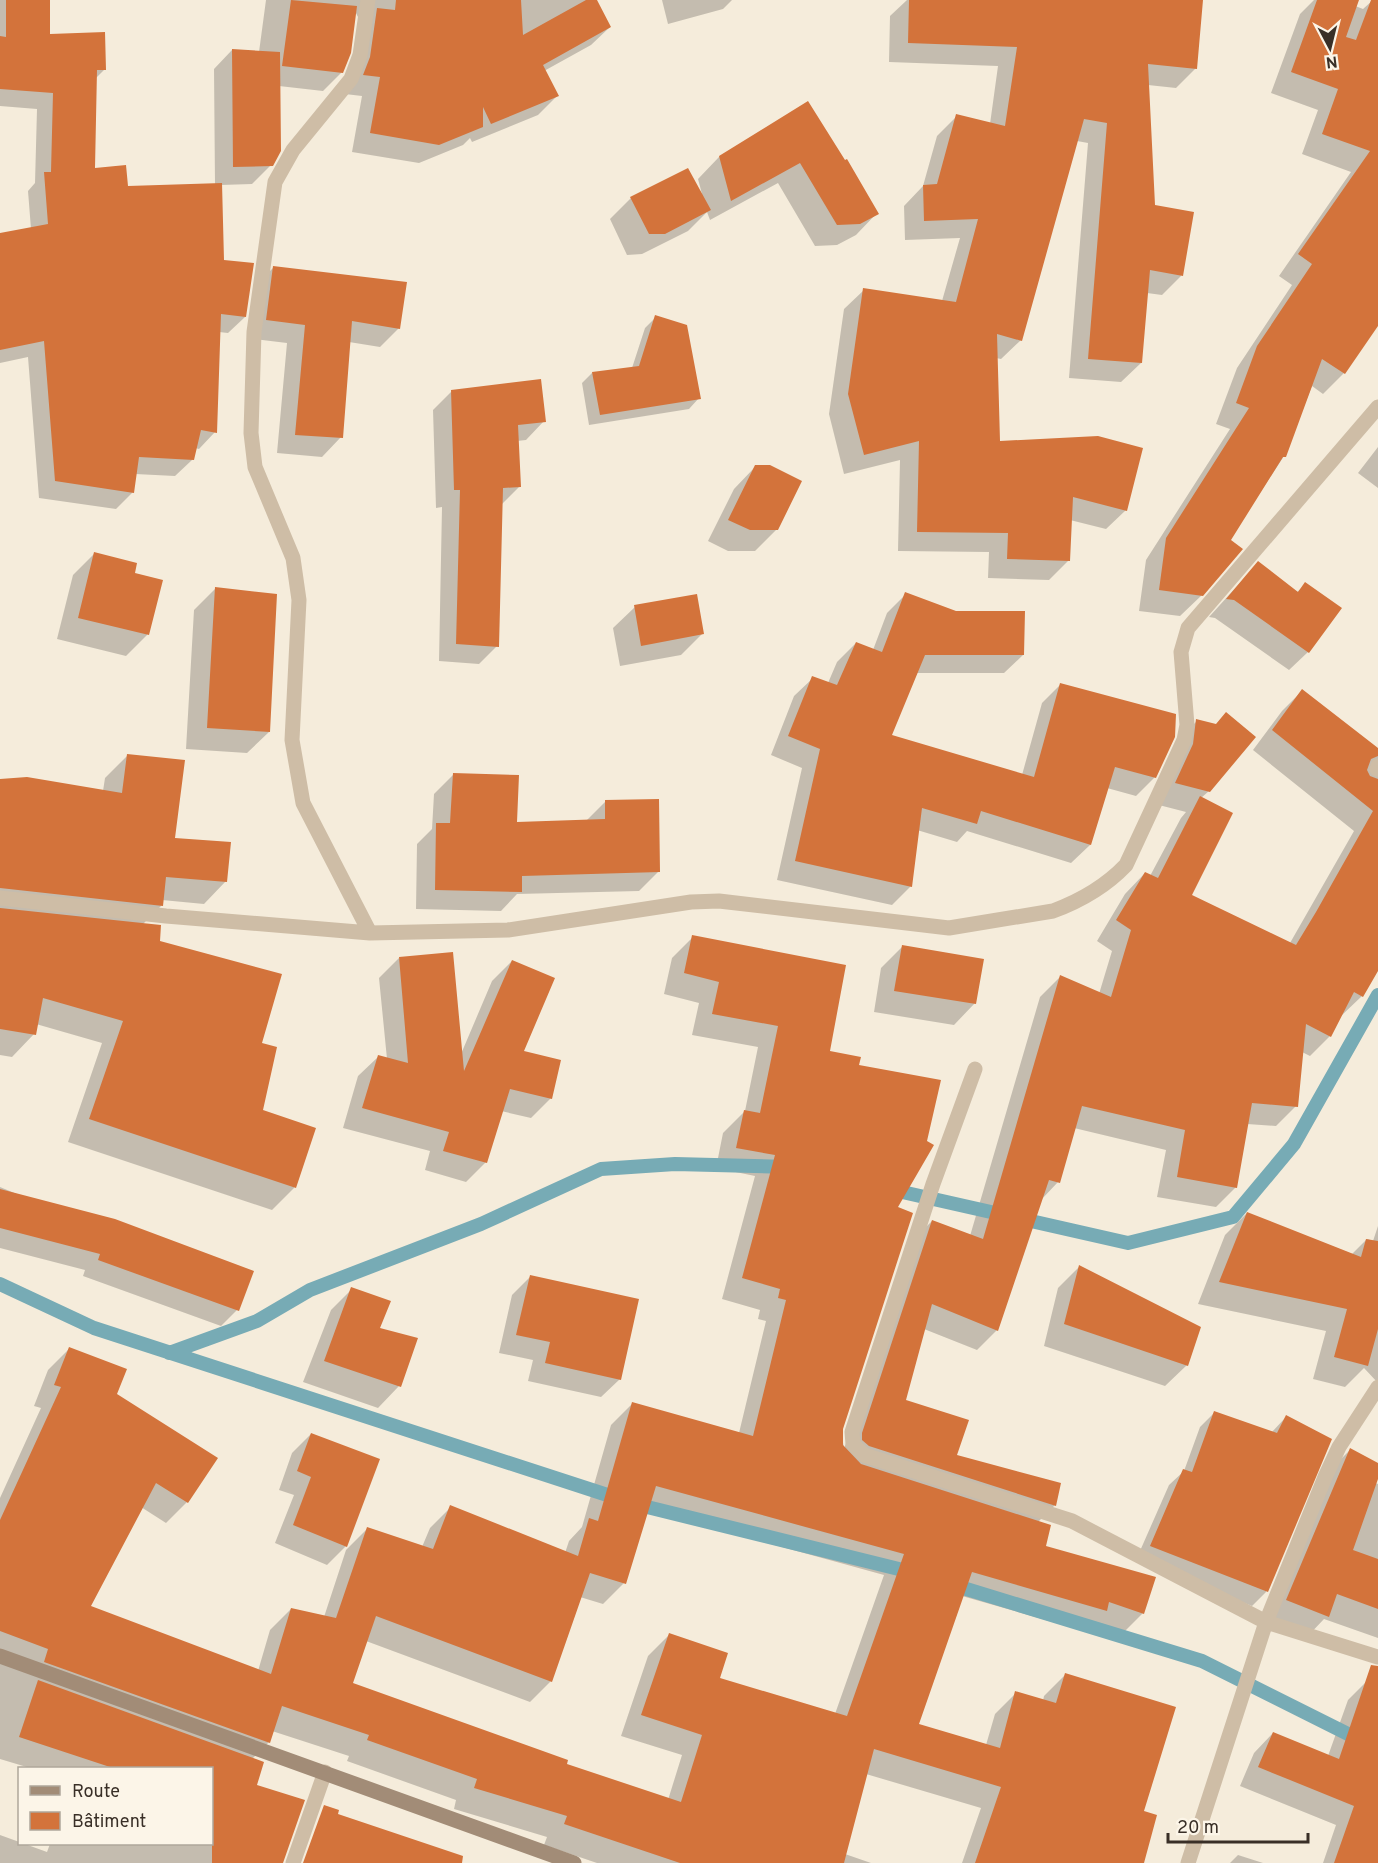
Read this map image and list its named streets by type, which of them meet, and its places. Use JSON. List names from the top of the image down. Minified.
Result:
{"legend":["Route","Bâtiment"],"scale_bar":"20 m","north":"bottom"}
